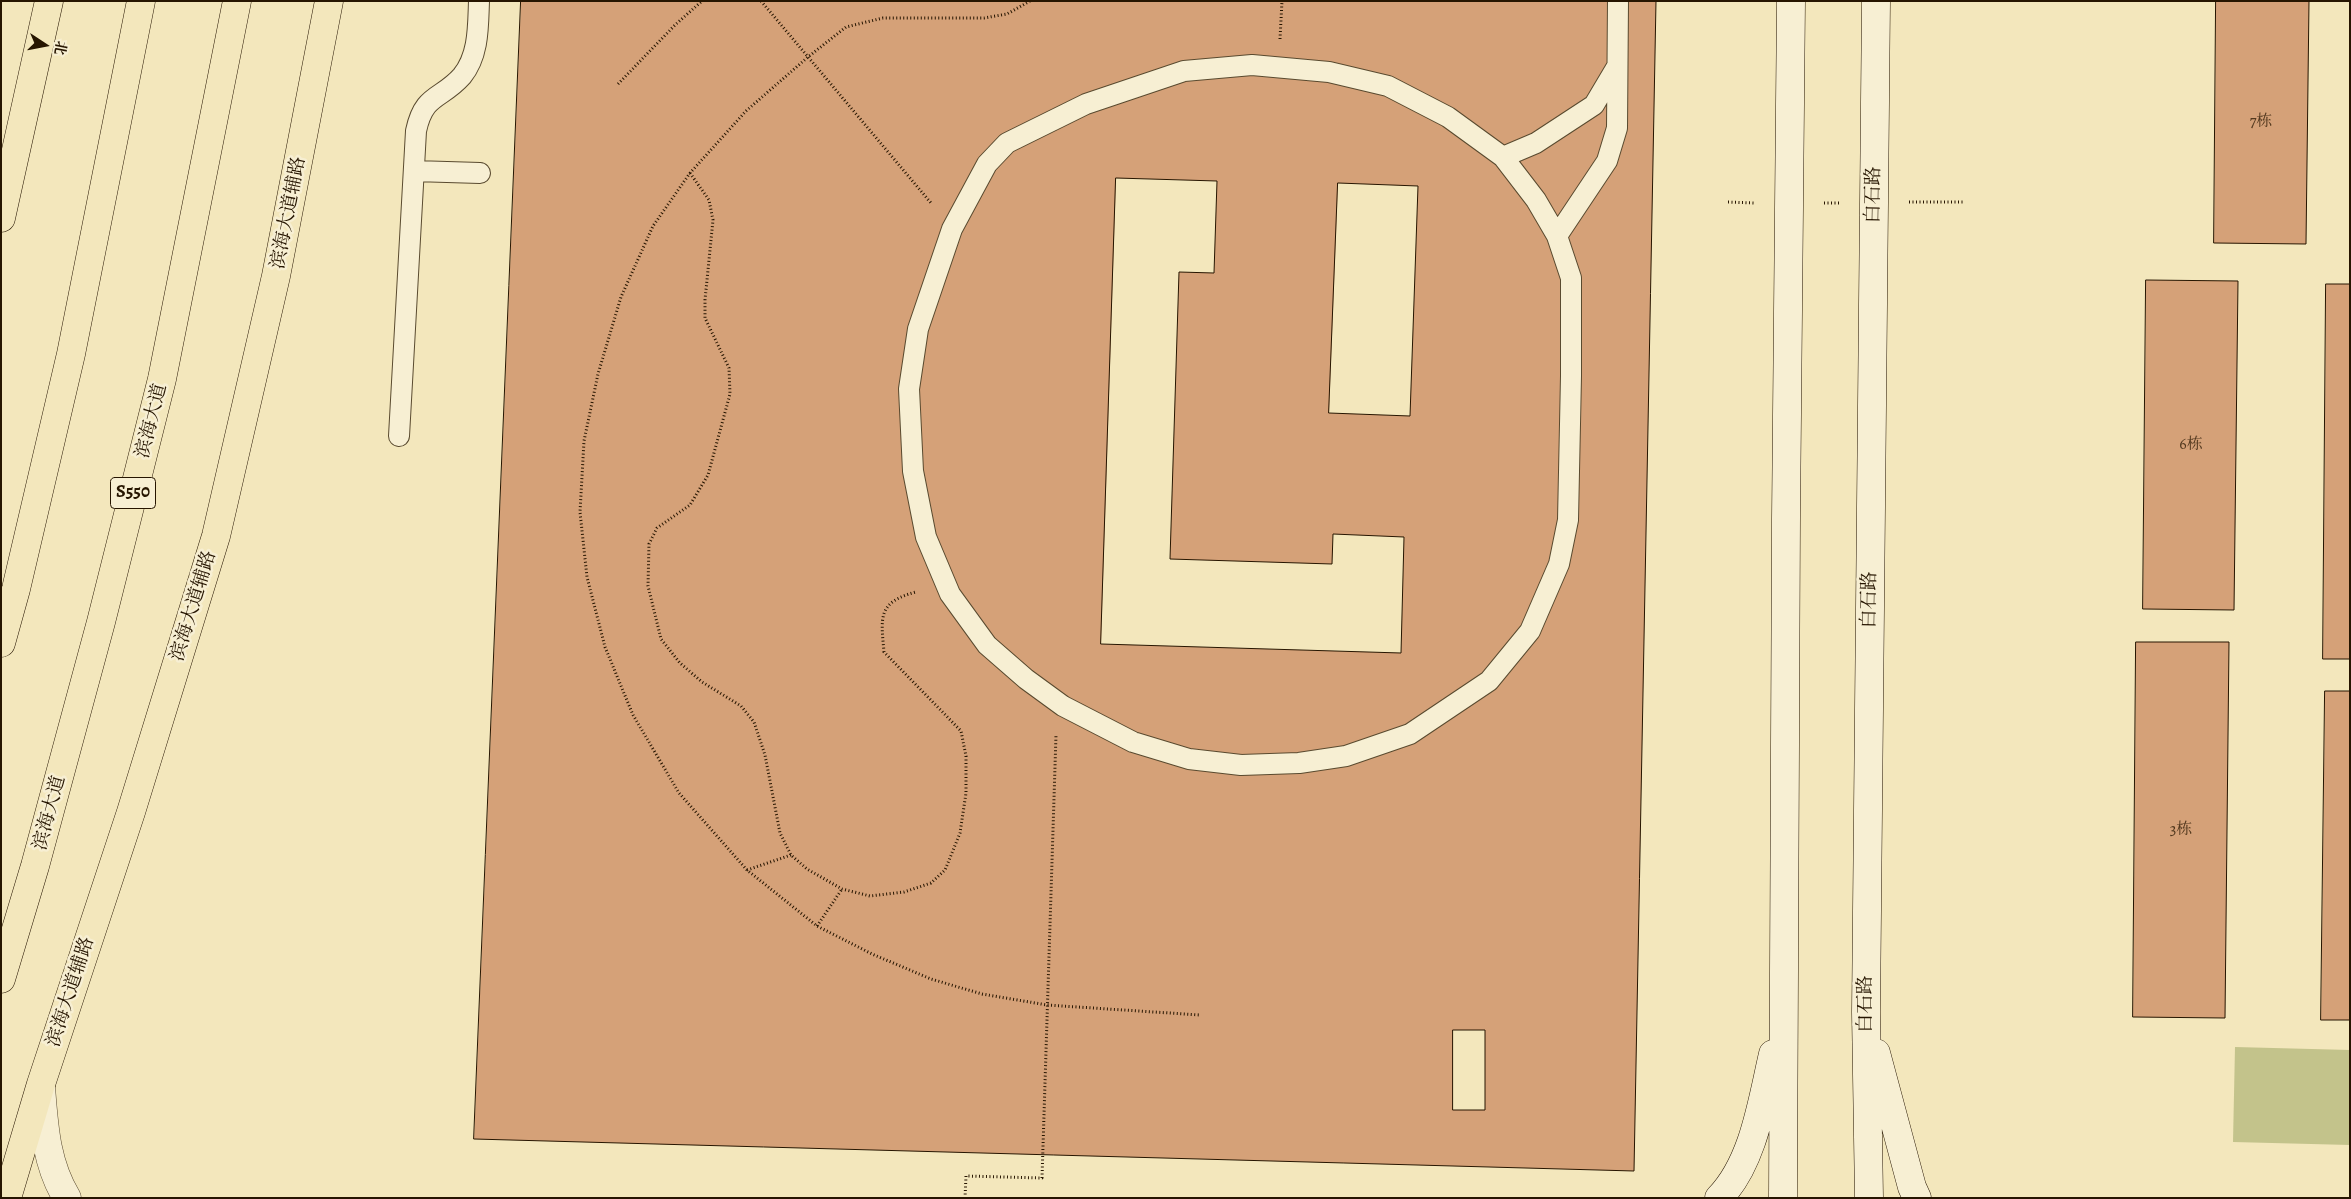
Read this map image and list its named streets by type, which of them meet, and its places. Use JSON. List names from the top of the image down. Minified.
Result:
{"streets":{"main road":["白石路","滨海大道辅路","滨海大道","S550"]},"house_numbers":["7栋","6栋","3栋"],"north":"right"}
